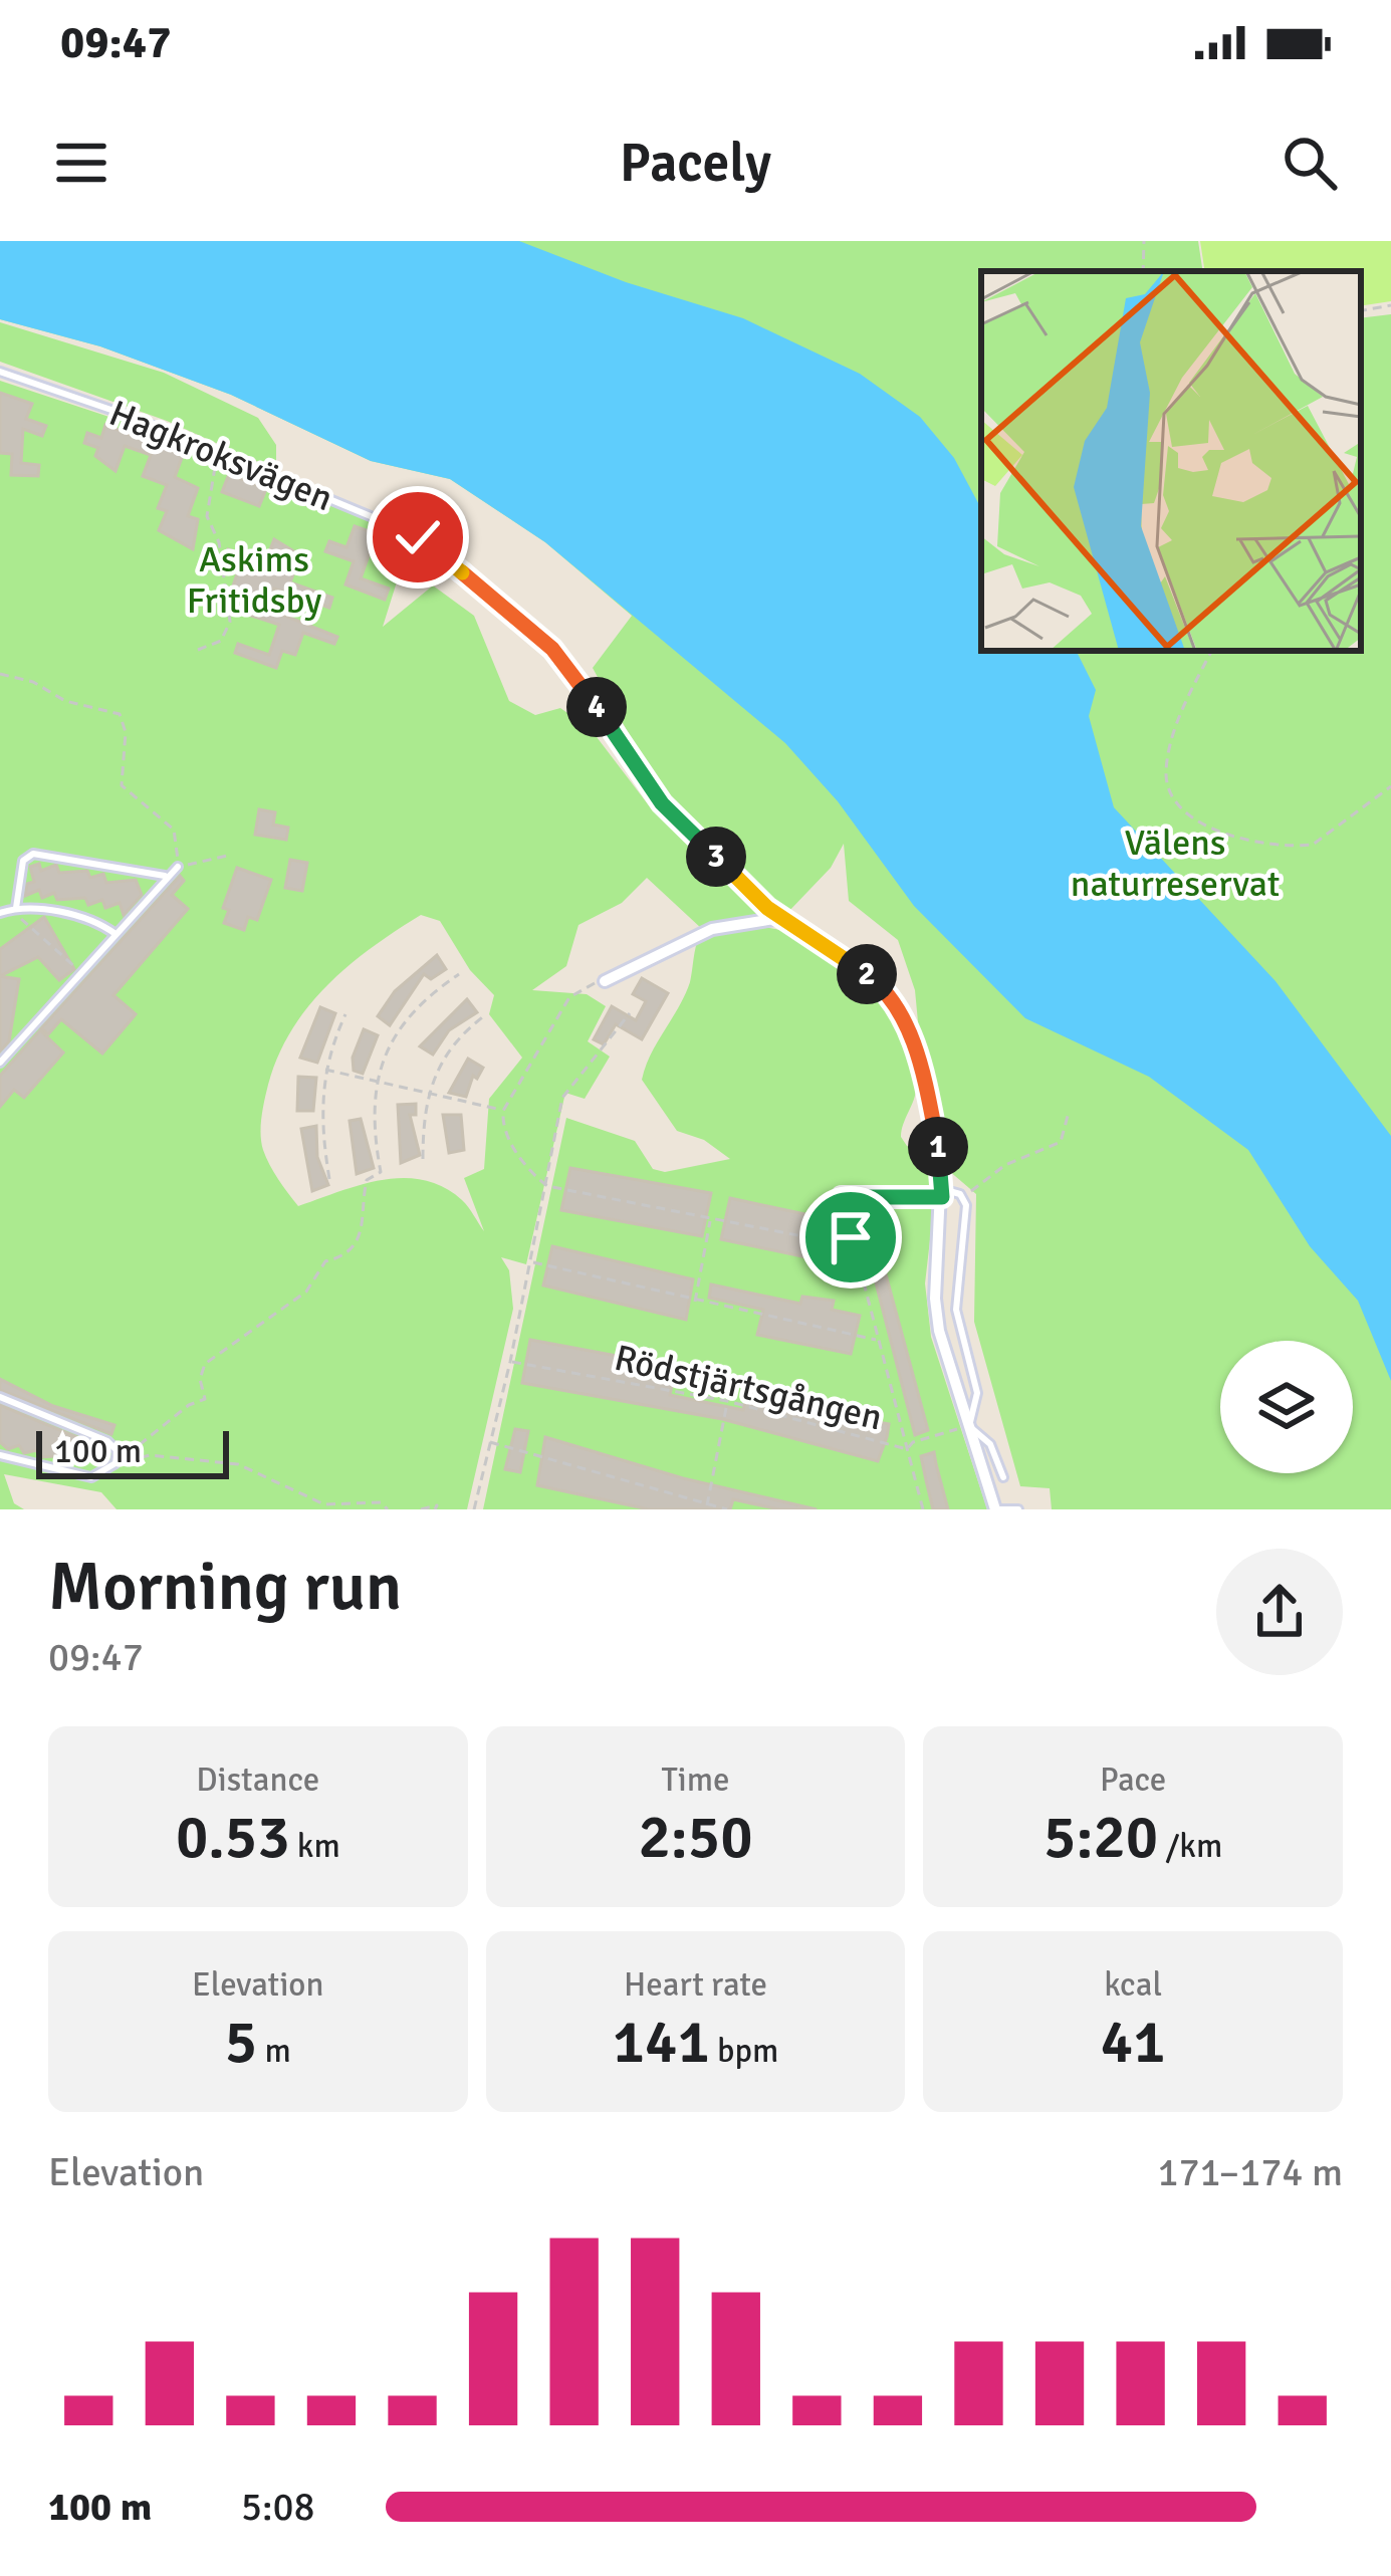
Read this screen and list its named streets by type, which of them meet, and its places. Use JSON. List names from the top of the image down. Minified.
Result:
{"streets":{"street":["Hagkroksvägen"],"path":["Rödstjärtsgången"]},"crossings":[["Hagkroksvägen","Rödstjärtsgången"]],"parks":["Askims Fritidsby","Välens naturreservat"],"scale_bar":"100 m","page":{"status":"09:47","header":"Pacely","pins":["4","3","2","1"],"scale":"100 m","heading":["Morning run","09:47"],"stats":[["Distance","0.53 km"],["Time","2:50"],["Pace","5:20 /km"],["Elevation","5 m"],["Heart rate","141 bpm"],["kcal","41"]],"chart":["Elevation","171–174 m"],"list":[{"name":"100 m","note":"5:08"}]}}
